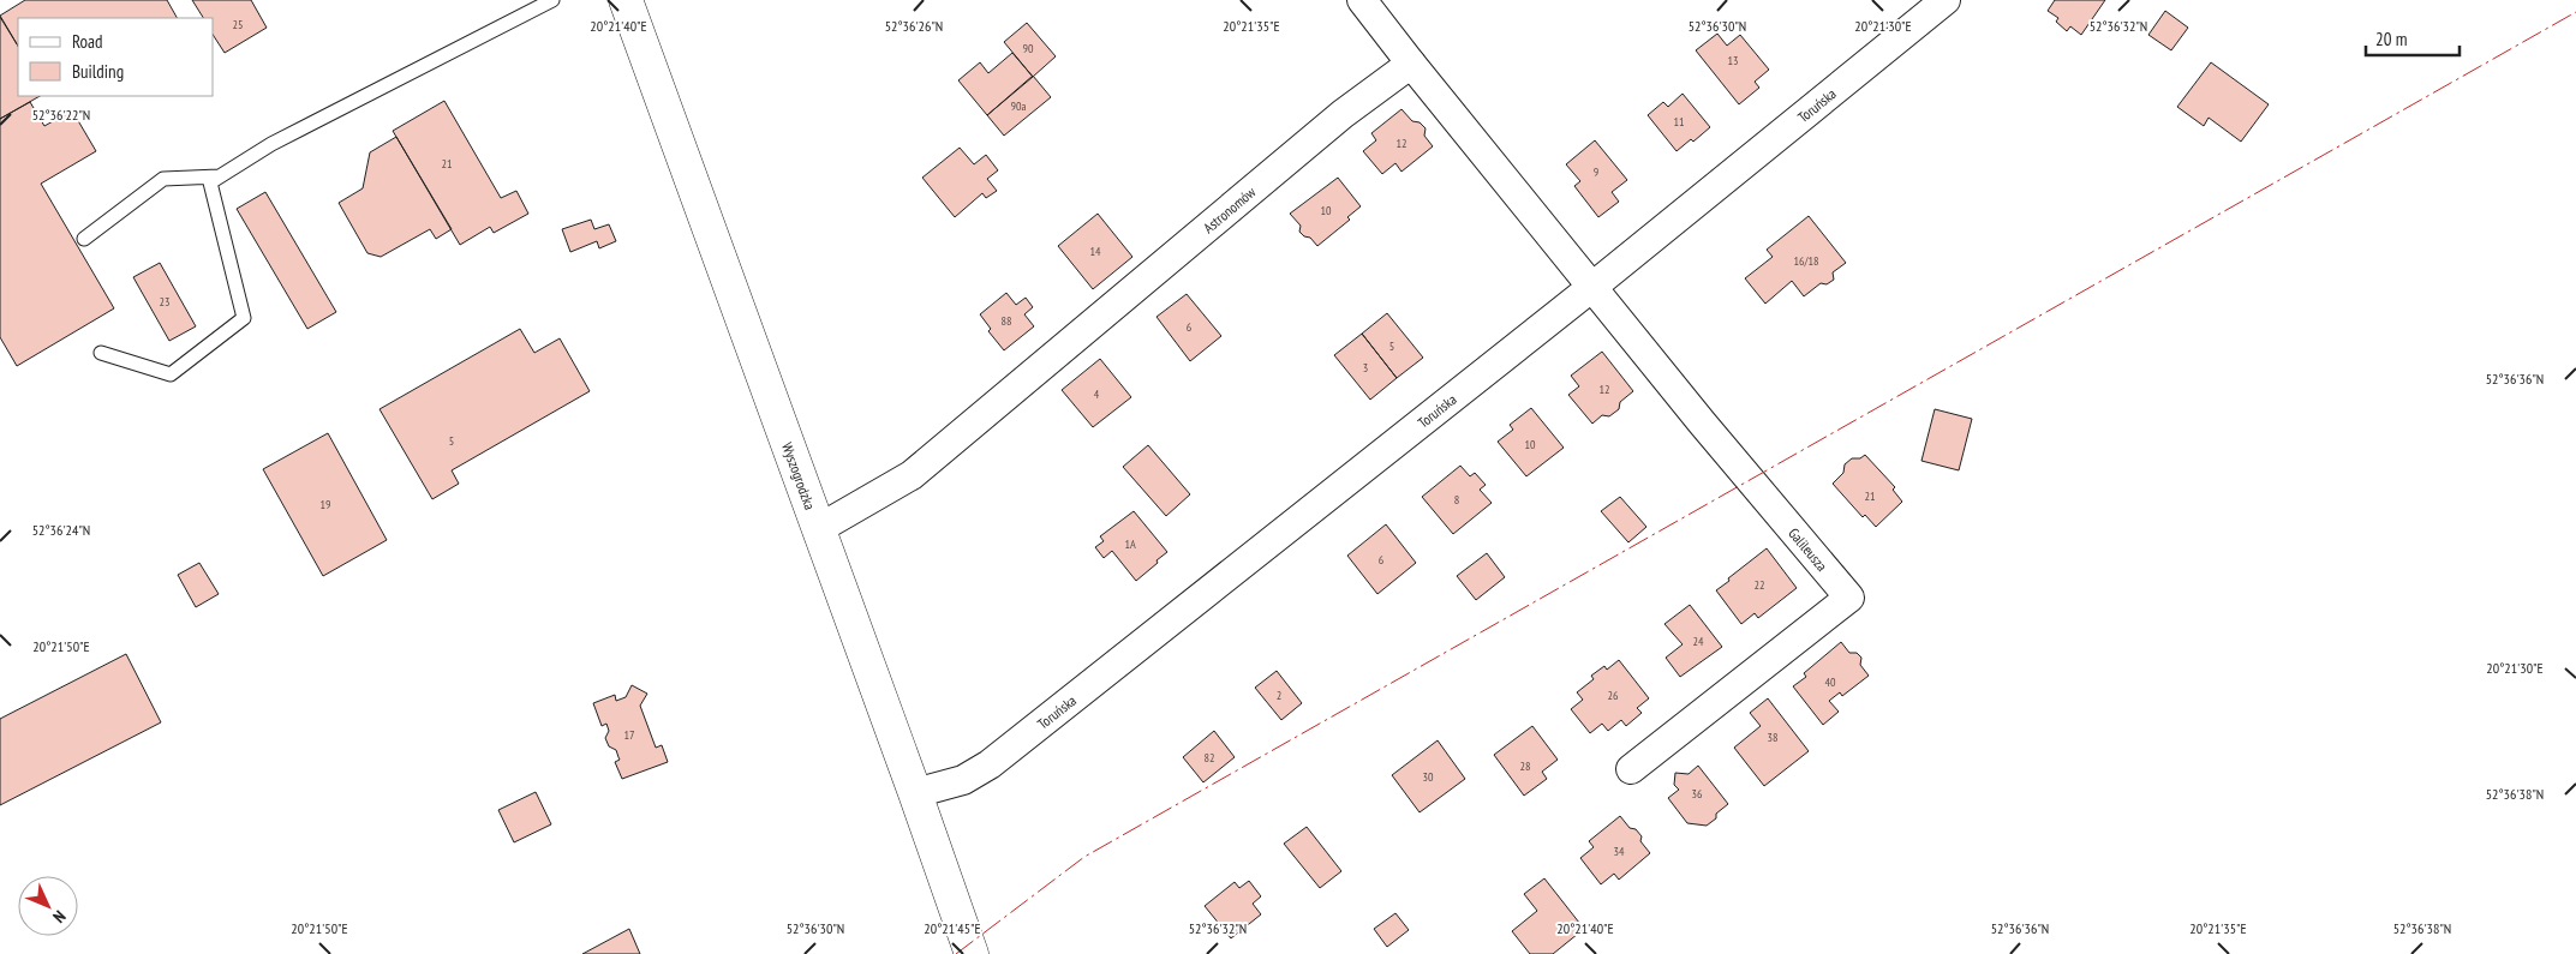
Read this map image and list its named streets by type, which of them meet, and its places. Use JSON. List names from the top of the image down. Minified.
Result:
{"streets":{"main road":["Wyszogrodzka"],"street":["Toruńska","Astronomów","Galileusza"]},"crossings":[["Toruńska","Wyszogrodzka"],["Toruńska","Galileusza"],["Astronomów","Wyszogrodzka"]],"house_numbers":["25","90","13","90a","11","12","21","9","10","14","16/18","23","88","6","5","3","12","4","5","10","21","8","19","1A","6","22","24","40","2","26","17","38","82","28","30","36","34"],"legend":["Road","Building"],"scale_bar":"20 m","north":"bottom right","coordinates":["20°21'40\"E","20°21'35\"E","20°21'30\"E","52°36'26\"N","52°36'30\"N","52°36'32\"N","52°36'22\"N","52°36'36\"N","52°36'24\"N","20°21'50\"E","52°36'38\"N","20°21'45\"E"]}
